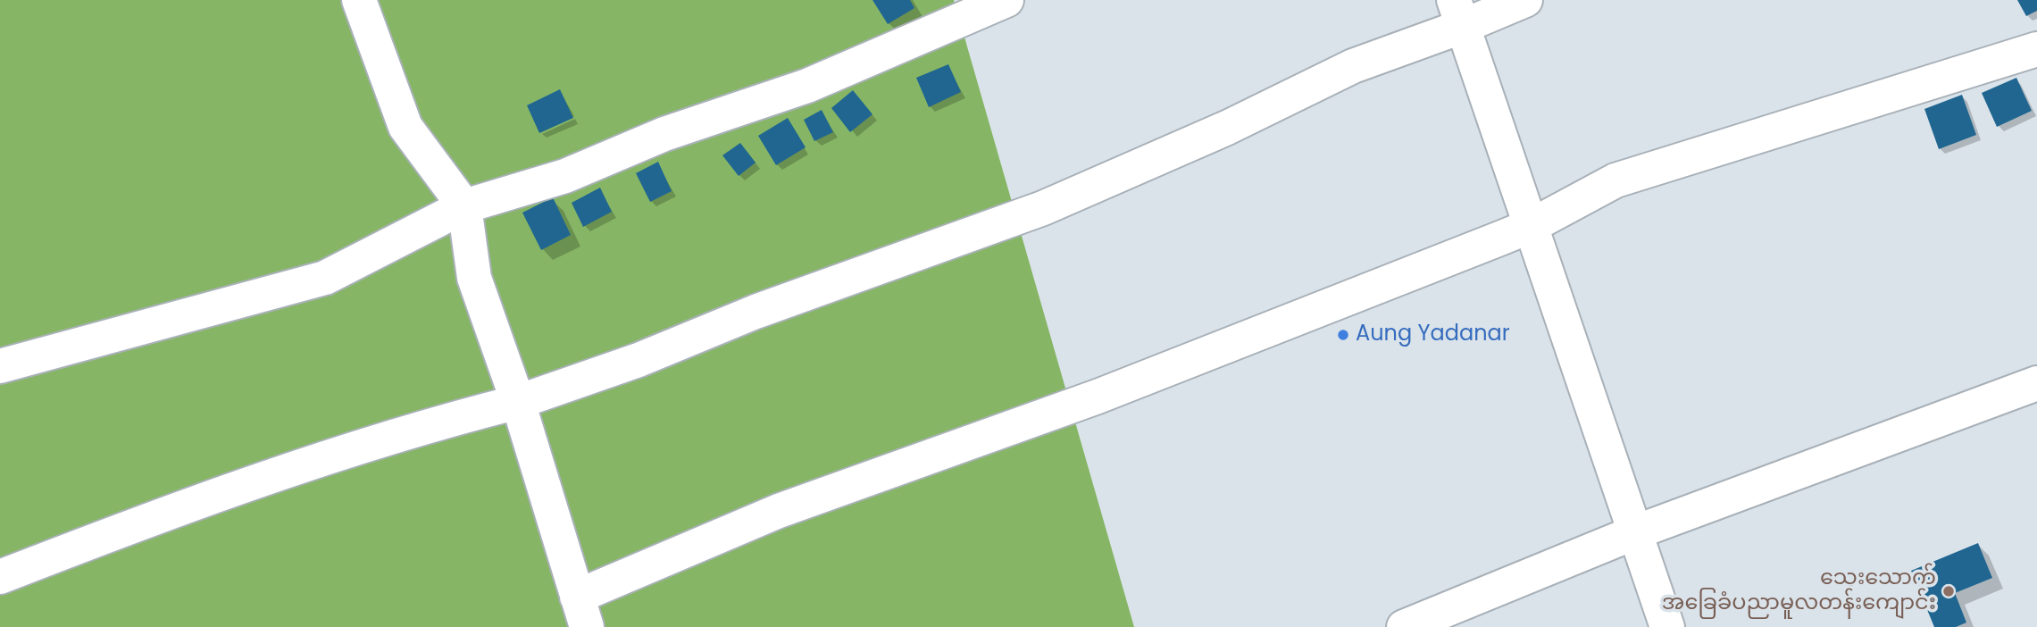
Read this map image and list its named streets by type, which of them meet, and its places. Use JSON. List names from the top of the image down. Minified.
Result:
{"places":["Aung Yadanar","သွေးသောက် အခြေခံပညာမူလတန်းကျောင်း"]}
